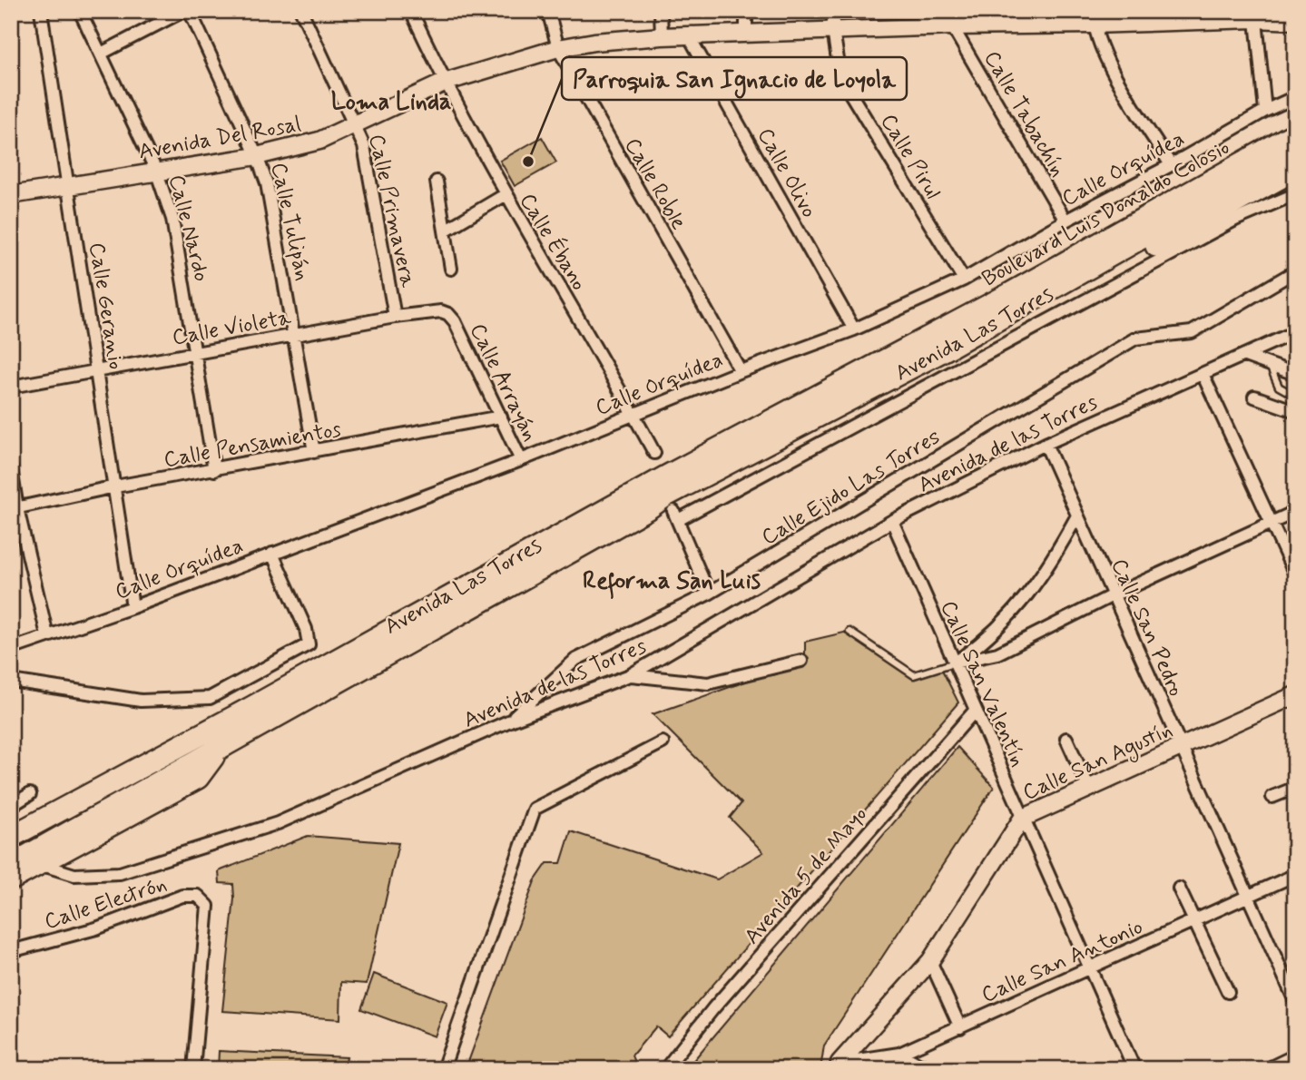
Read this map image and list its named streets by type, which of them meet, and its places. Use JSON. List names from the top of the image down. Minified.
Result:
{"streets":{"highway":["Boulevard Luis Donaldo Colosio","Avenida Las Torres"],"street":["Calle Tabachín","Avenida Del Rosal","Calle Pirul","Calle Orquídea","Calle Olivo","Calle Roble","Calle Primavera","Calle Tulipán","Calle Nardo","Calle Ébano","Calle Geranio","Calle Violeta","Calle Arrayán","Avenida de las Torres","Calle Pensamientos","Calle Ejido Las Torres","Calle San Pedro","Calle San Valentín","Calle San Agustín","Avenida 5 de Mayo","Calle Electrón","Calle San Antonio"]},"crossings":[["Calle Tabachín","Avenida Del Rosal"],["Calle Tabachín","Calle Orquídea"],["Avenida Del Rosal","Calle Pirul"],["Avenida Del Rosal","Calle Olivo"],["Avenida Del Rosal","Calle Roble"],["Avenida Del Rosal","Calle Primavera"],["Avenida Del Rosal","Calle Tulipán"],["Avenida Del Rosal","Calle Nardo"],["Avenida Del Rosal","Calle Ébano"],["Avenida Del Rosal","Calle Geranio"],["Calle Pirul","Calle Orquídea"],["Calle Orquídea","Calle Olivo"],["Calle Orquídea","Calle Roble"],["Calle Orquídea","Calle Ébano"],["Calle Orquídea","Calle Geranio"],["Calle Orquídea","Calle Arrayán"],["Calle Primavera","Calle Violeta"],["Boulevard Luis Donaldo Colosio","Avenida Las Torres"],["Calle Tulipán","Calle Violeta"],["Calle Tulipán","Calle Pensamientos"],["Calle Nardo","Calle Violeta"],["Calle Nardo","Calle Pensamientos"],["Calle Geranio","Calle Violeta"],["Calle Geranio","Calle Pensamientos"],["Calle Violeta","Calle Arrayán"],["Avenida Las Torres","Calle Ejido Las Torres"],["Calle Arrayán","Calle Pensamientos"],["Avenida de las Torres","Calle Ejido Las Torres"],["Avenida de las Torres","Calle San Pedro"],["Avenida de las Torres","Calle San Valentín"],["Calle San Pedro","Calle San Agustín"],["Calle San Pedro","Calle San Antonio"],["Calle San Valentín","Calle San Agustín"],["Calle San Valentín","Avenida 5 de Mayo"],["Calle San Valentín","Calle San Antonio"],["Calle San Agustín","Calle San Antonio"]],"districts":["Loma Linda","Reforma San Luis"],"places":["Parroquia San Ignacio de Loyola"]}
